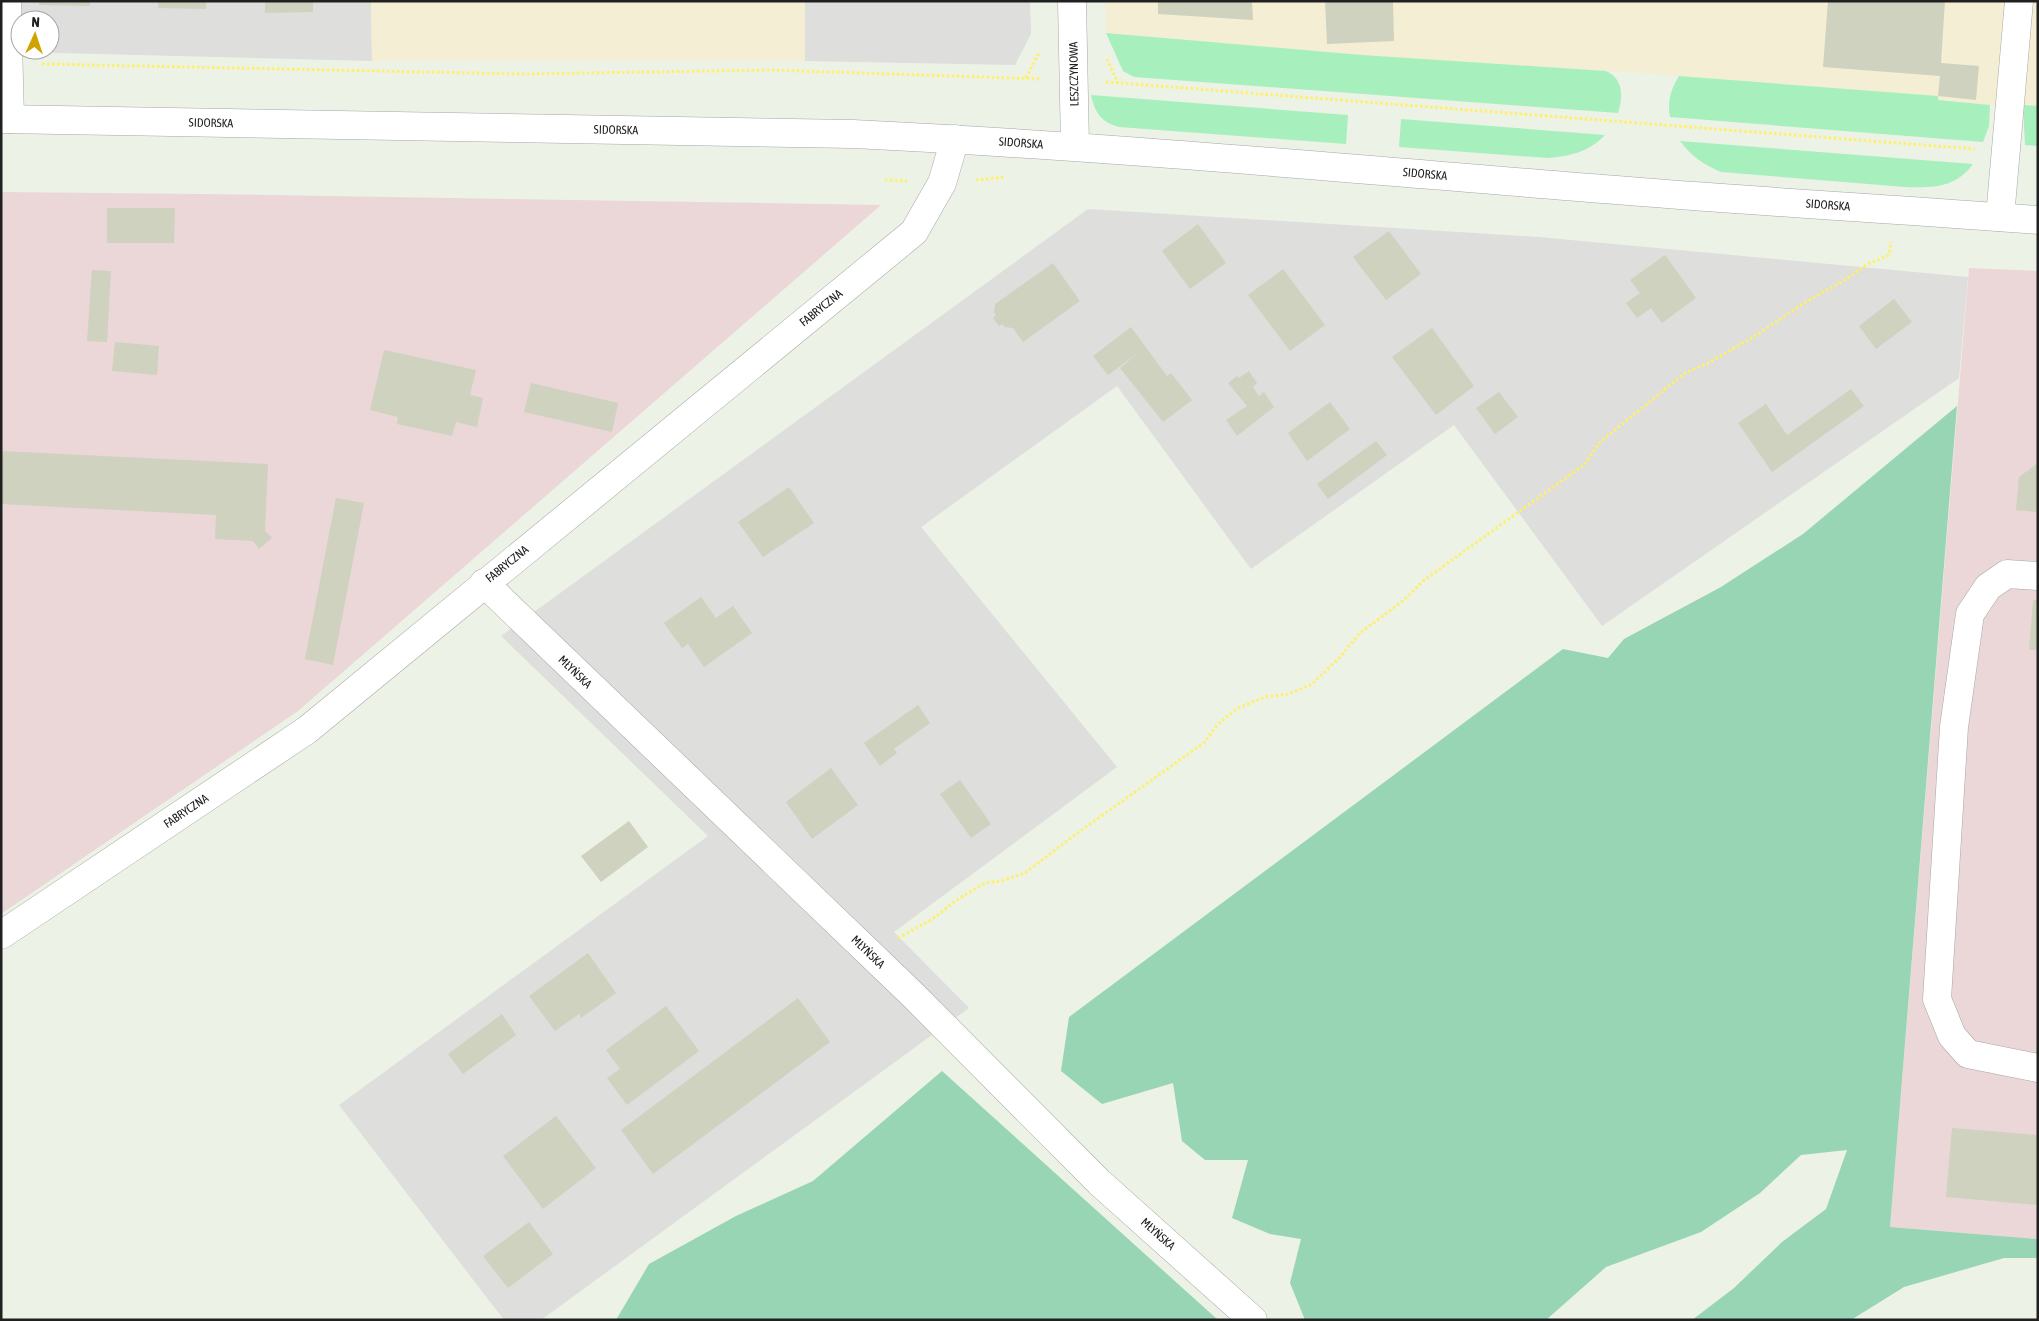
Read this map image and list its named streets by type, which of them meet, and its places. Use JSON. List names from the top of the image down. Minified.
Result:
{"streets":{"street":["LESZCZYNOWA","SIDORSKA","FABRYCZNA","MŁYŃSKA"]},"crossings":[["LESZCZYNOWA","SIDORSKA"],["SIDORSKA","FABRYCZNA"],["FABRYCZNA","MŁYŃSKA"]],"north":"top"}
